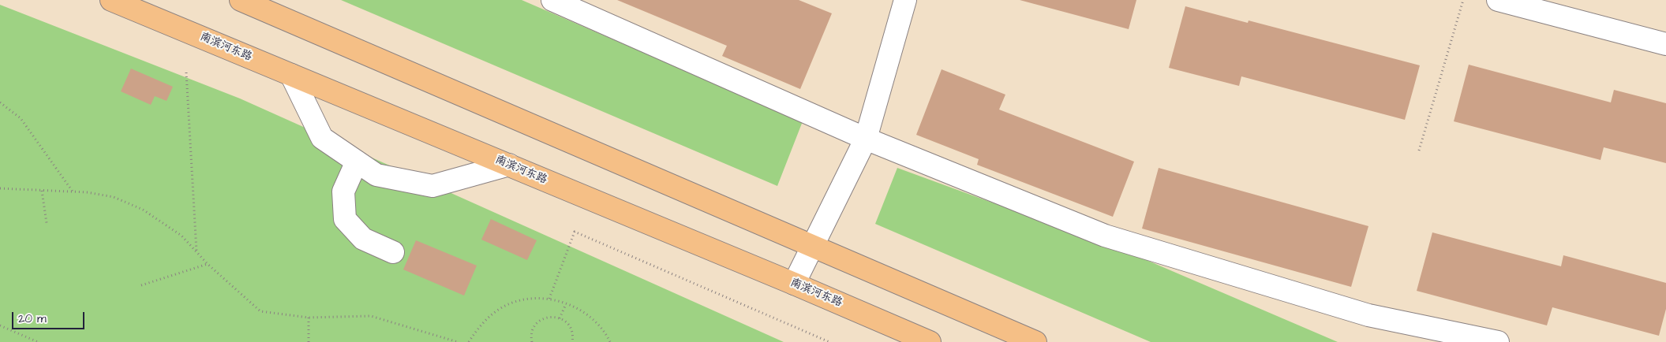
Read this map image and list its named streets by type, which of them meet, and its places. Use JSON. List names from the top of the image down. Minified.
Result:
{"streets":{"main road":["南滨河东路"]},"scale_bar":"20 m"}
